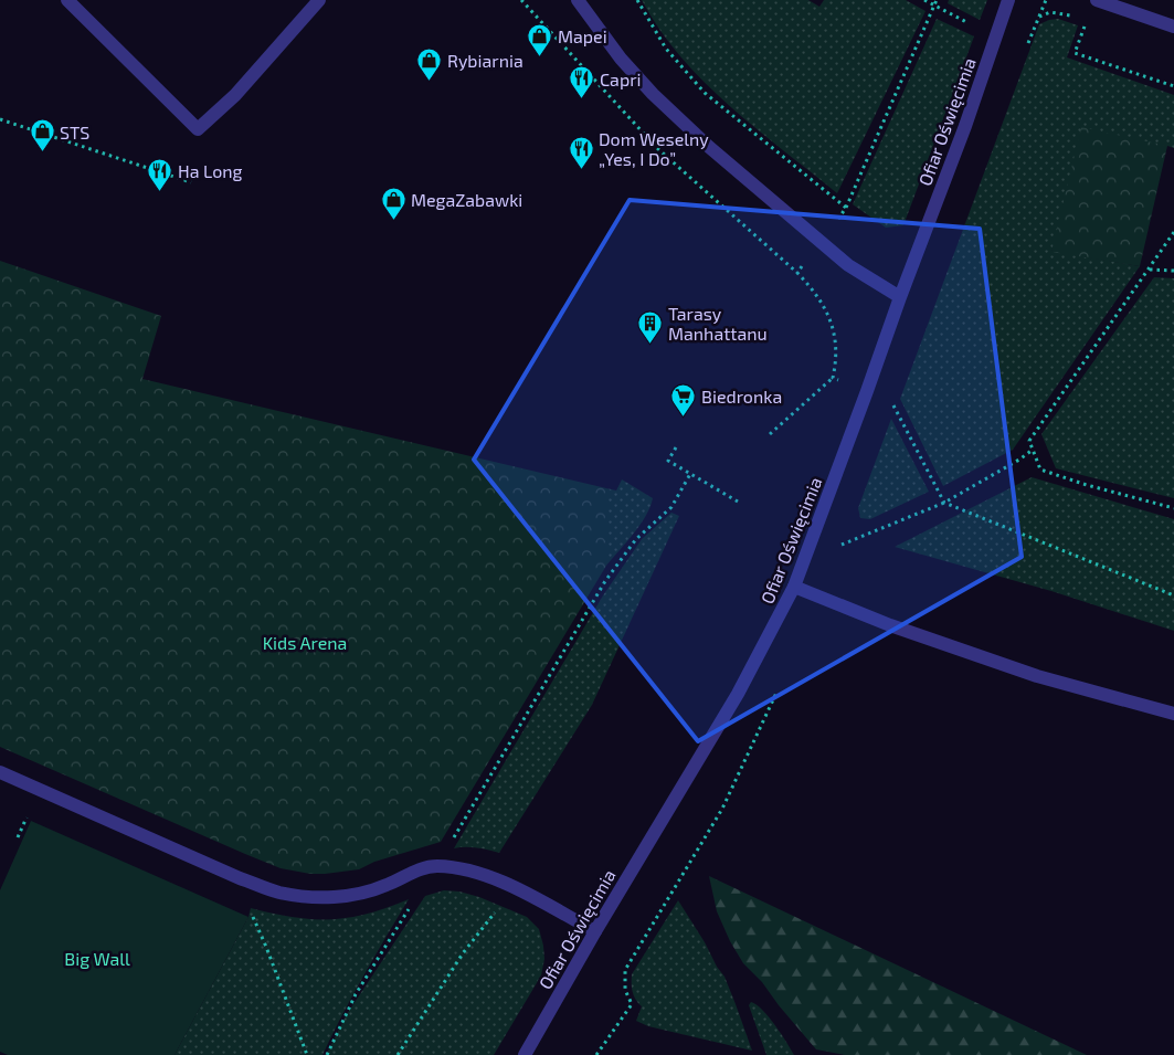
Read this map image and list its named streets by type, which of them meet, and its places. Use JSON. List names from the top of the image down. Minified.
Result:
{"streets":{"street":["Ofiar Oświęcimia"]},"parks":["Kids Arena","Big Wall"],"places":{"shop":["Mapei","Rybiarnia","STS","MegaZabawki"],"restaurant":["Capri","Dom Weselny „Yes, I Do”","Ha Long"],"building":["Tarasy Manhattanu"],"supermarket":["Biedronka"]}}
